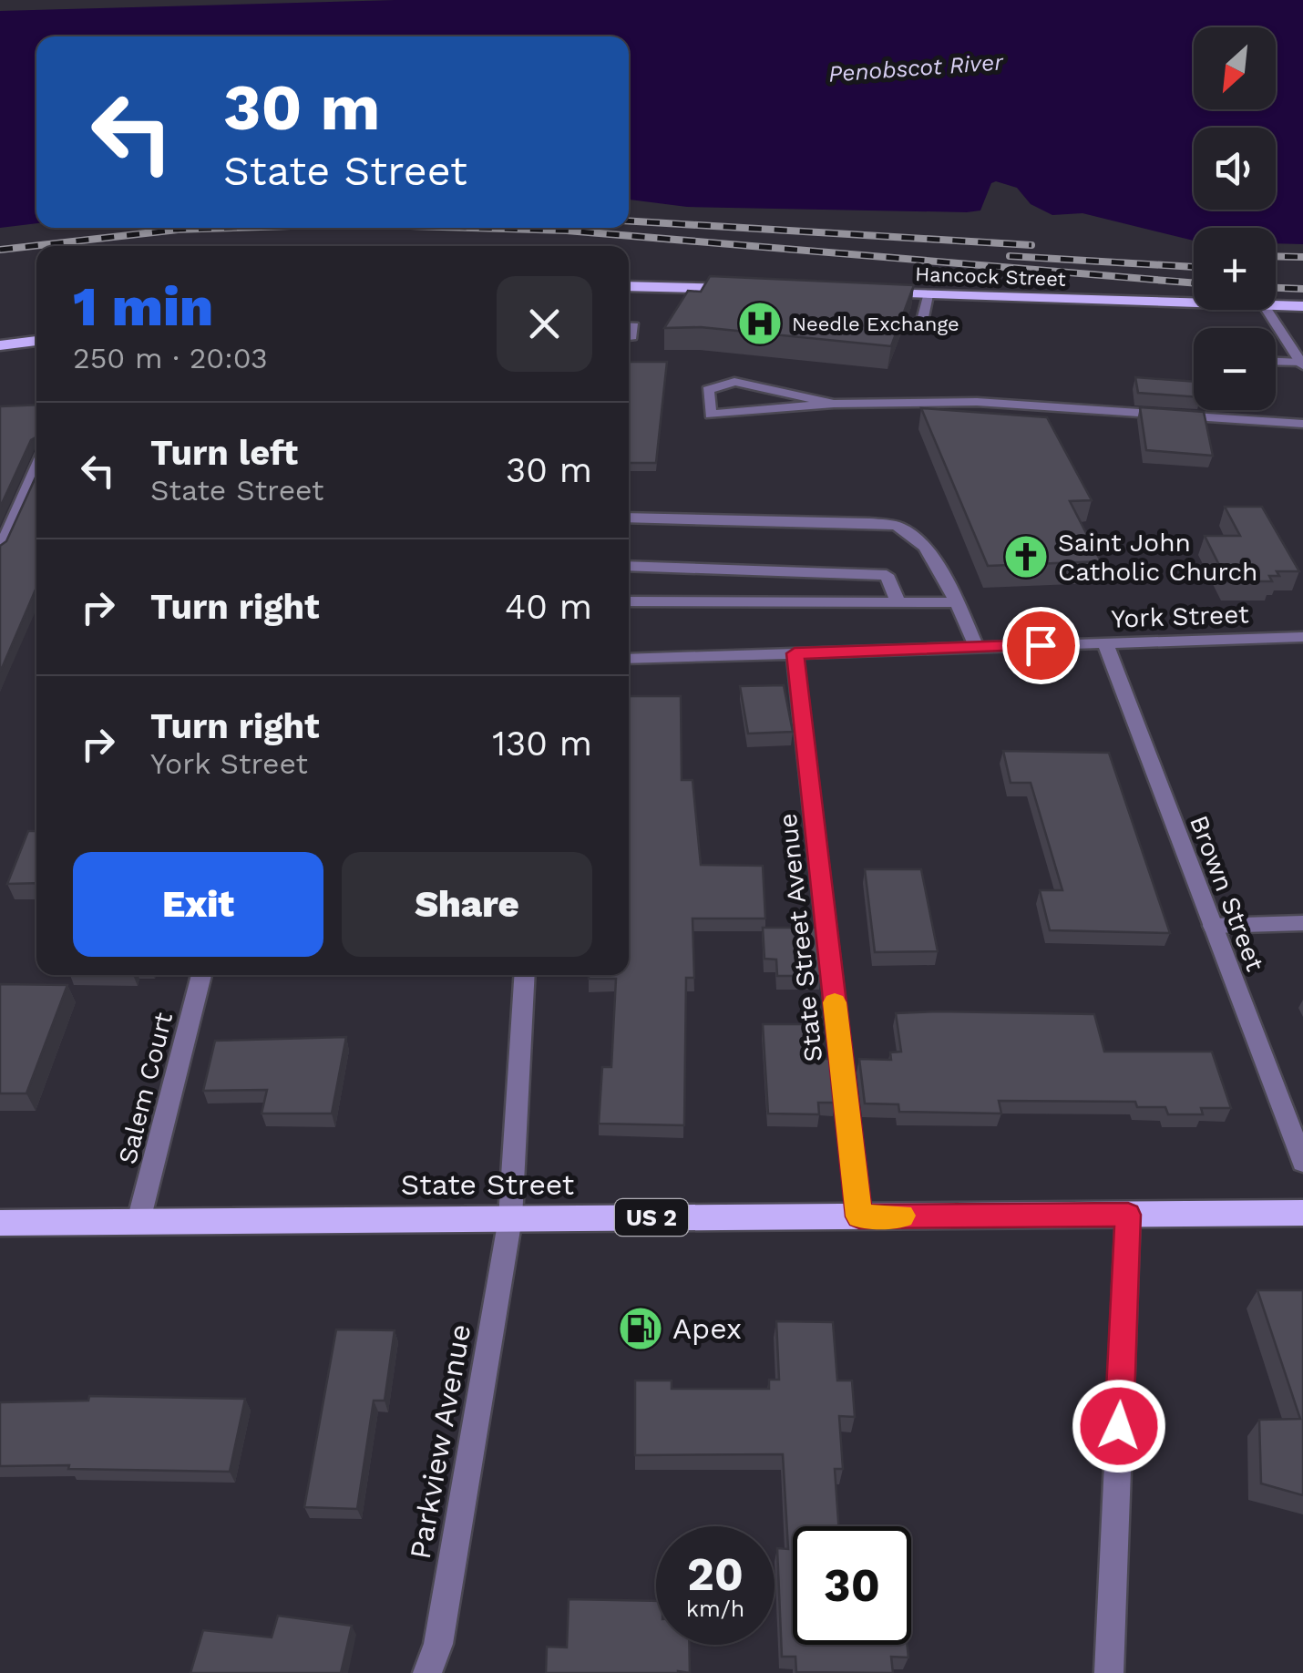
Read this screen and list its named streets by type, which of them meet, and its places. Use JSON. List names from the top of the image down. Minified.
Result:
{"streets":{"main road":["Hancock Street","State Street","US 2"],"street":["York Street","Brown Street","State Street Avenue","Salem Court","Parkview Avenue"]},"crossings":[["York Street","Brown Street"],["York Street","State Street Avenue"],["State Street Avenue","State Street"],["Salem Court","State Street"],["State Street","Parkview Avenue"]],"water":["Penobscot River"],"places":{"hospital":["Needle Exchange"],"church":["Saint John Catholic Church"],"fuel station":["Apex"]},"north":"bottom left","page":{"map_buttons":["+","−"],"turn":["30 m","State Street"],"heading":["1 min","250 m · 20:03"],"list":[{"name":"Turn left","note":"State Street","value":"30 m"},{"name":"Turn right","value":"40 m"},{"name":"Turn right","note":"York Street","value":"130 m"}],"buttons":["Exit","Share"],"speed":"20 km/h","limit":"30"}}
